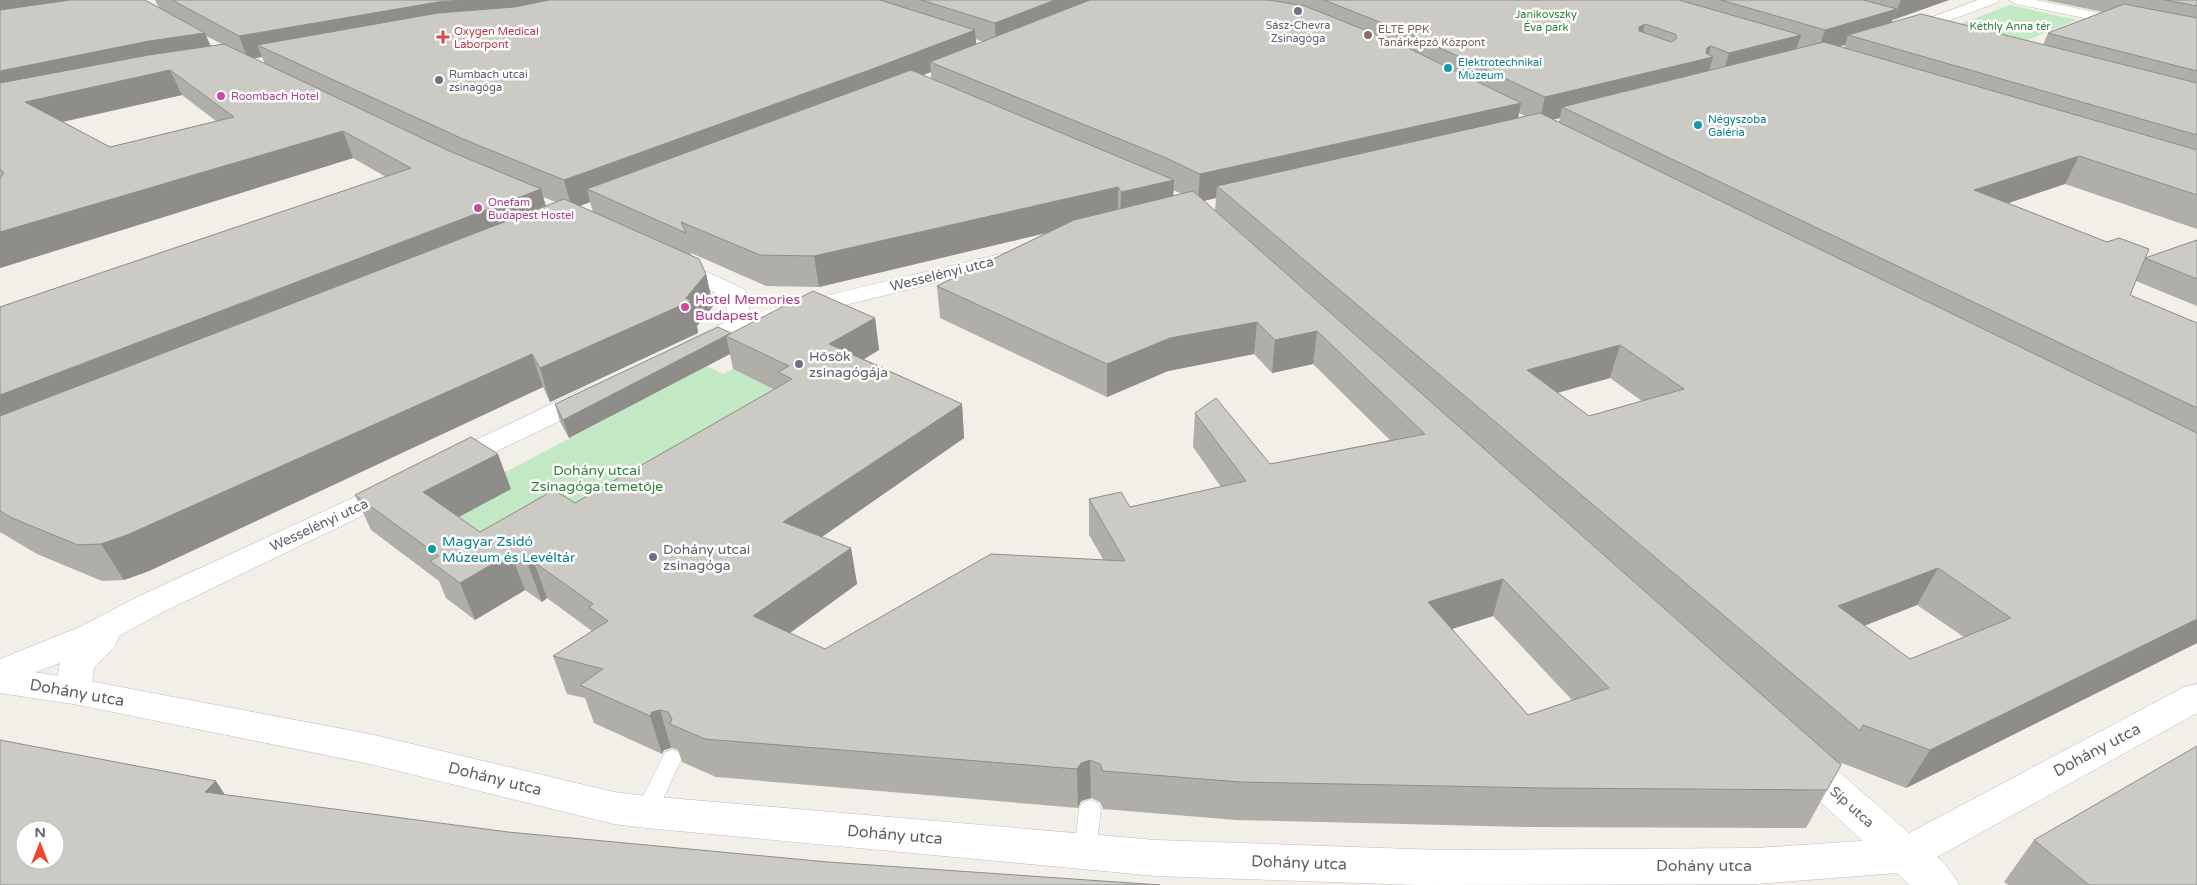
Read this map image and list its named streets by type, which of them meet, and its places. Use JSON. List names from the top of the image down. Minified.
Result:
{"streets":{"street":["Wesselényi utca","Dohány utca","Síp utca"]},"crossings":[["Wesselényi utca","Dohány utca"],["Dohány utca","Síp utca"]],"parks":["Janikovszky Éva park","Kéthly Anna tér","Dohány utcai Zsinagóga temetője"],"places":{"other":["Sász-Chevra Zsinagóga","ELTE PPK Tanárképző Központ","Elektrotechnikai Múzeum","Rumbach utcai zsinagóga","Roombach Hotel","Négyszoba Galéria","Onefam Budapest Hostel","Hotel Memories Budapest","Hősök zsinagógája","Magyar Zsidó Múzeum és Levéltár","Dohány utcai zsinagóga"],"health":["Oxygen Medical Laborpont"]},"north":"top"}
